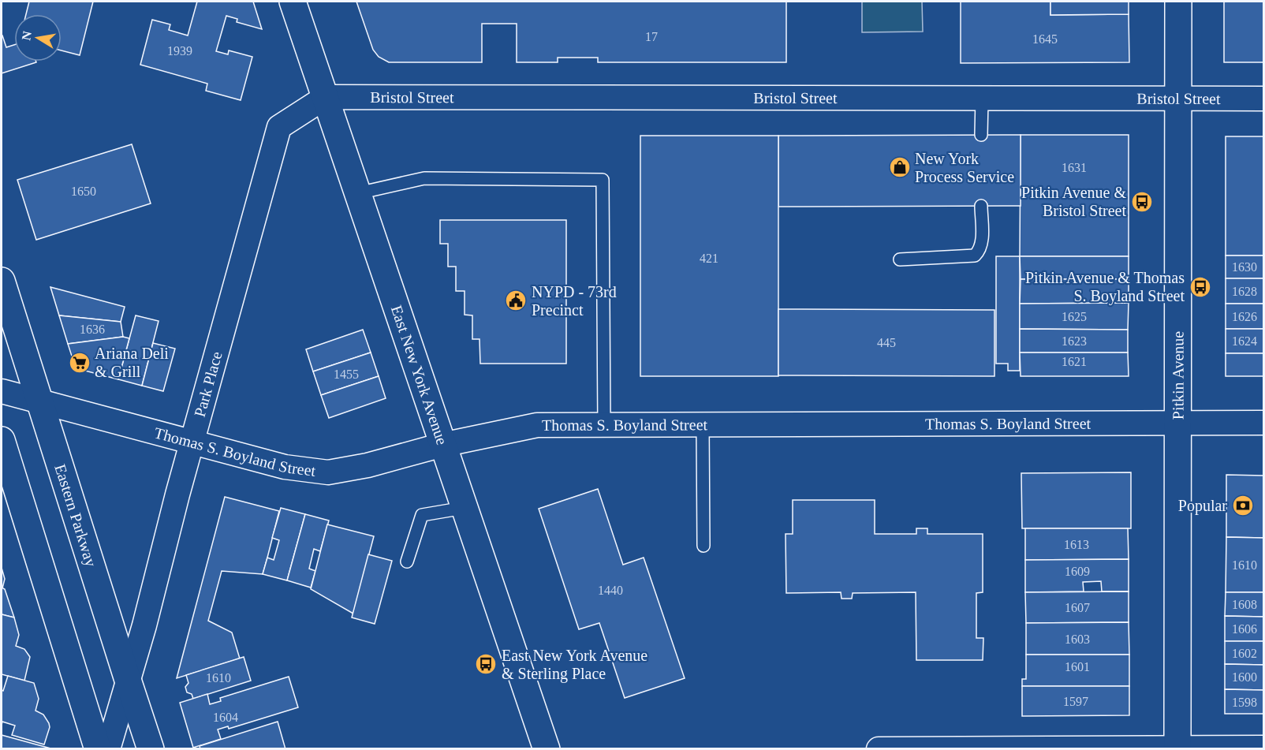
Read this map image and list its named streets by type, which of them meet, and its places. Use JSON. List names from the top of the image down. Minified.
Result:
{"streets":{"main road":["Pitkin Avenue","East New York Avenue","Eastern Parkway"],"street":["Bristol Street","Park Place","Thomas S. Boyland Street"]},"crossings":[["Bristol Street","Pitkin Avenue"],["Bristol Street","East New York Avenue"],["Bristol Street","Park Place"],["Pitkin Avenue","Thomas S. Boyland Street"],["East New York Avenue","Park Place"],["East New York Avenue","Thomas S. Boyland Street"],["Park Place","Thomas S. Boyland Street"],["Park Place","Eastern Parkway"],["Thomas S. Boyland Street","Eastern Parkway"]],"places":{"shop":["New York Process Service"],"bus stop":["Pitkin Avenue & Bristol Street","Pitkin Avenue & Thomas S. Boyland Street","East New York Avenue & Sterling Place"],"public building":["NYPD - 73rd Precinct"],"supermarket":["Ariana Deli & Grill"],"bank":["Popular"]},"house_numbers":["17","1645","1939","1631","1650","421","1630","1628","1625","1626","1636","1623","1624","445","1621","1455","1613","1610","1609","1440","1608","1607","1606","1603","1602","1601","1600","1610","1597","1598","1604"],"north":"left"}
